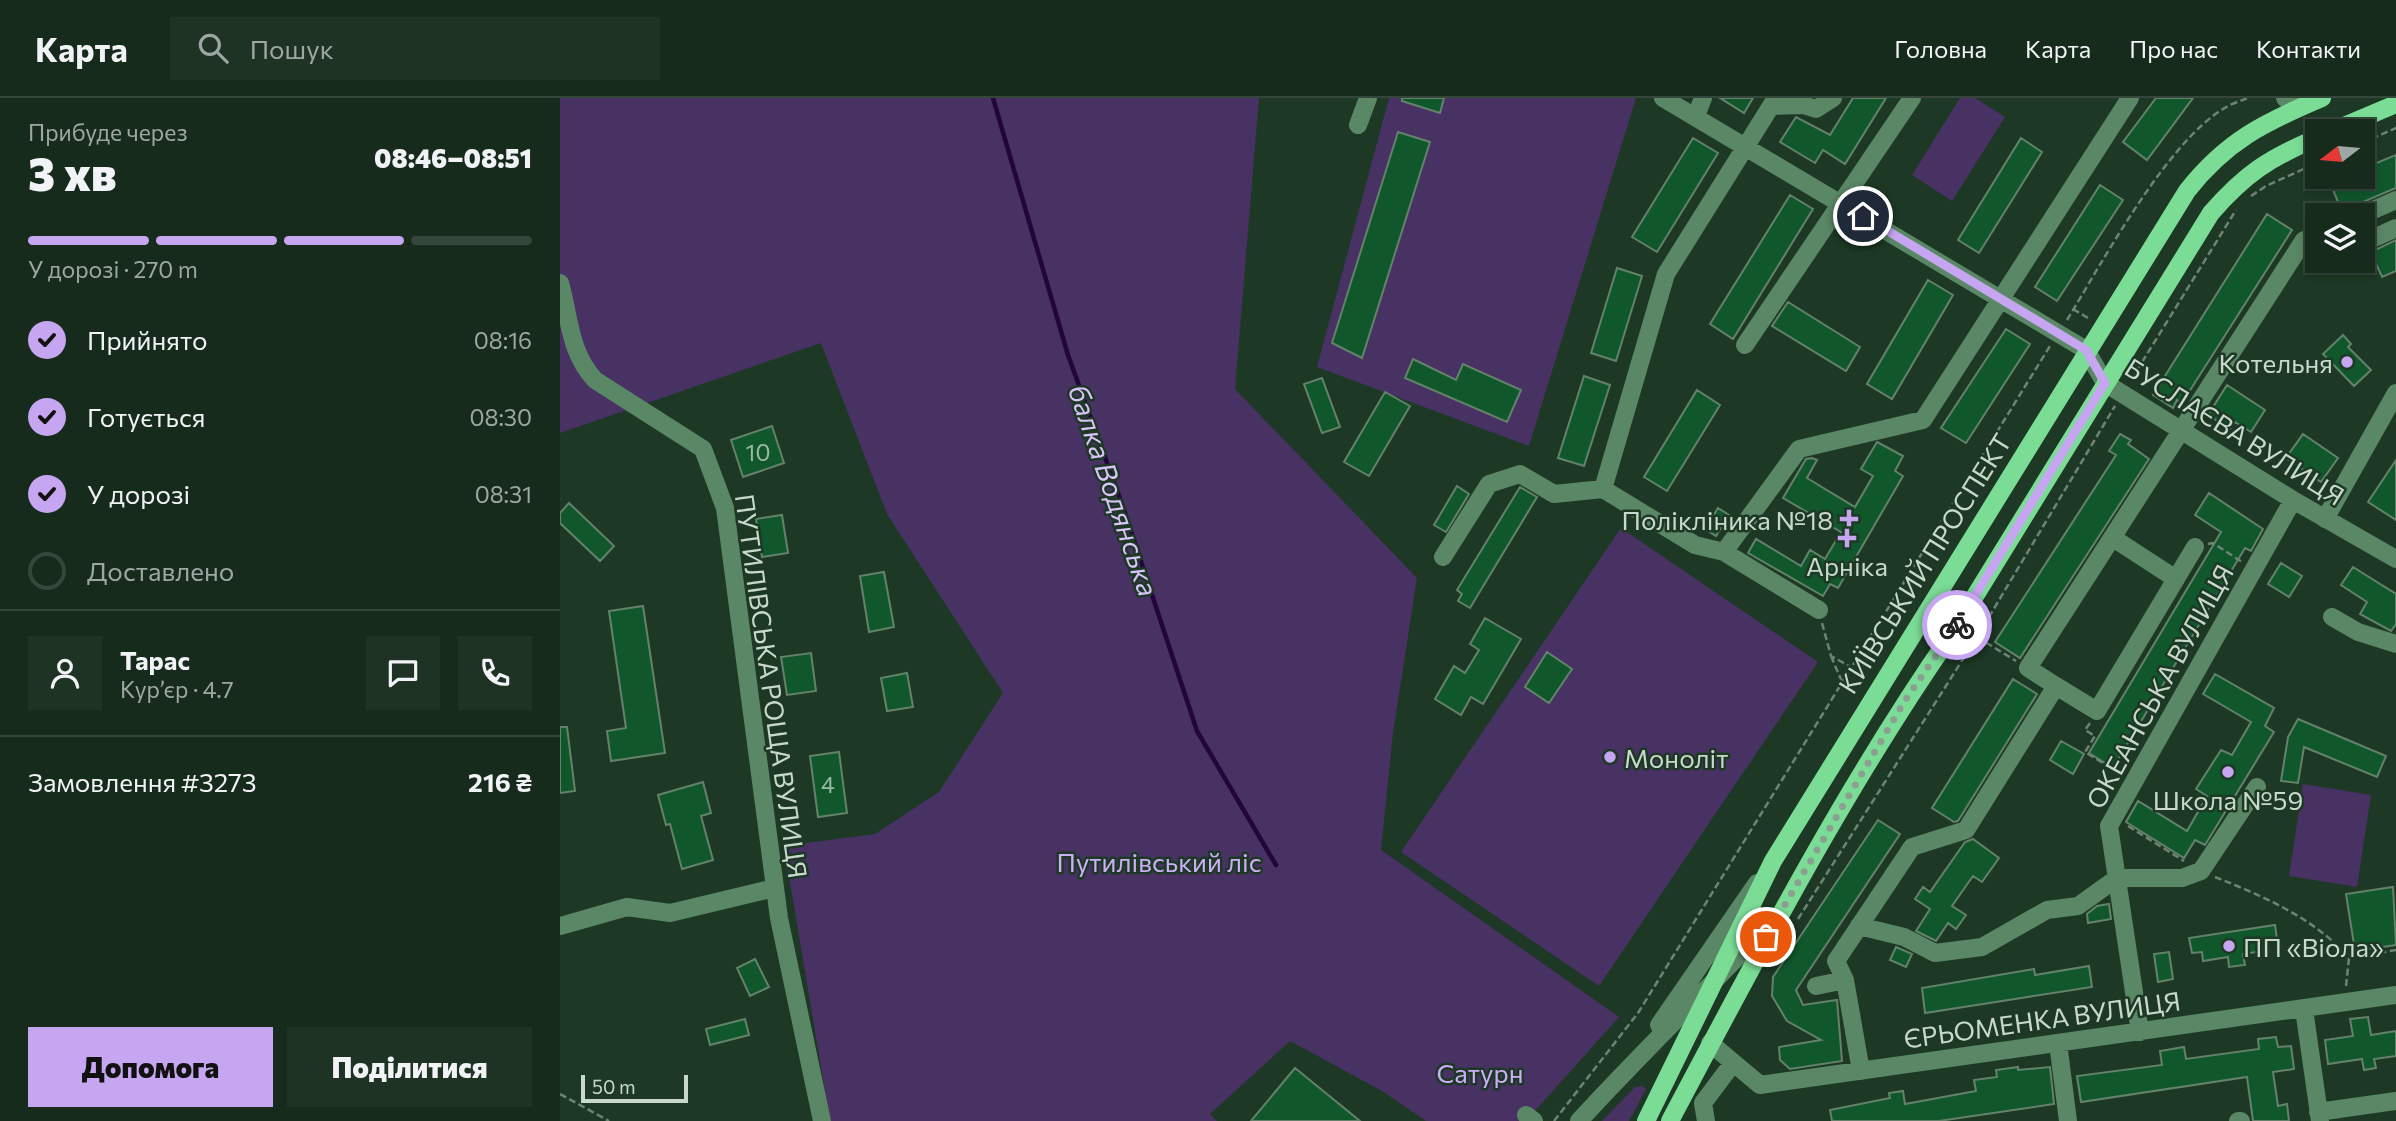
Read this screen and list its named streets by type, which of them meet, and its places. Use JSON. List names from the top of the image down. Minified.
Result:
{"streets":{"main road":["КИЇВСЬКИЙ ПРОСПЕКТ"],"street":["БУСЛАЄВА ВУЛИЦЯ","ПУТИЛІВСЬКА РОЩА ВУЛИЦЯ","ОКЕАНСЬКА ВУЛИЦЯ","ЄРЬОМЕНКА ВУЛИЦЯ"]},"crossings":[["БУСЛАЄВА ВУЛИЦЯ","КИЇВСЬКИЙ ПРОСПЕКТ"],["БУСЛАЄВА ВУЛИЦЯ","ОКЕАНСЬКА ВУЛИЦЯ"],["ОКЕАНСЬКА ВУЛИЦЯ","ЄРЬОМЕНКА ВУЛИЦЯ"]],"water":["балка Водянська"],"parks":["Путилівський ліс","Сатурн"],"places":{"other":["Котельня","Моноліт","Школа №59","ПП «Віола»"],"health":["Полікліника №18","Арніка"]},"house_numbers":["10","4"],"scale_bar":"50 m","north":"left","page":{"header":"Карта","search":"Пошук","nav":["Головна","Карта","Про нас","Контакти"],"heading":["3 хв","Прибуде через","08:46–08:51"],"panel":["Тарас","Кур’єр · 4.7","Замовлення #3273","216 ₴"],"bar":"У дорозі · 270 m","list":[["Прийнято","08:16"],["Готується","08:30"],["У дорозі","08:31"],"Доставлено"],"buttons":["Допомога","Поділитися"],"scale":"50 m"}}
